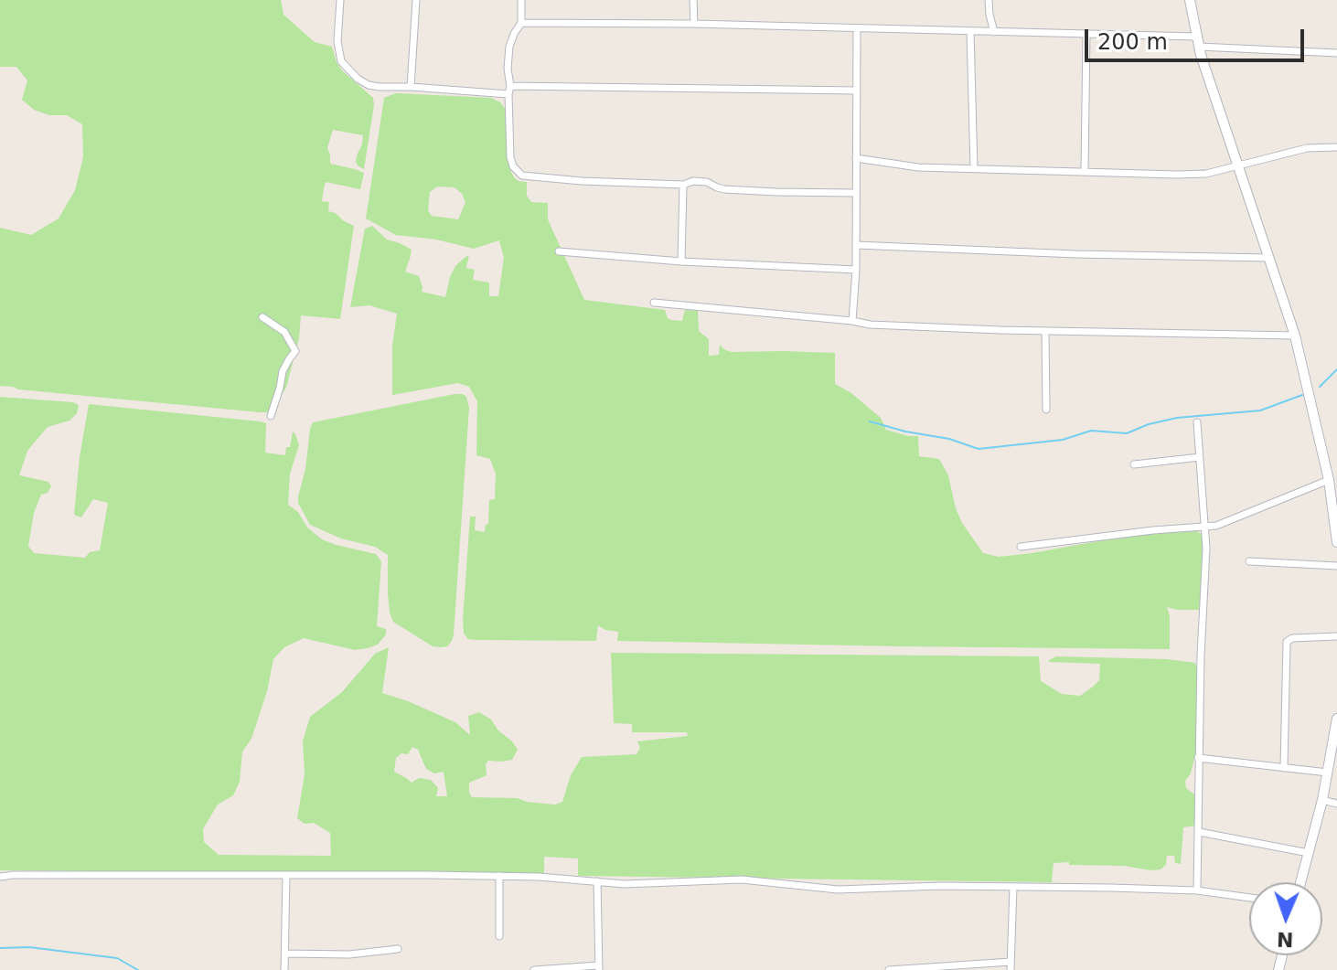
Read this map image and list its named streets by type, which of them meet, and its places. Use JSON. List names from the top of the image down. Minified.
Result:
{"scale_bar":"200 m","north":"bottom"}
